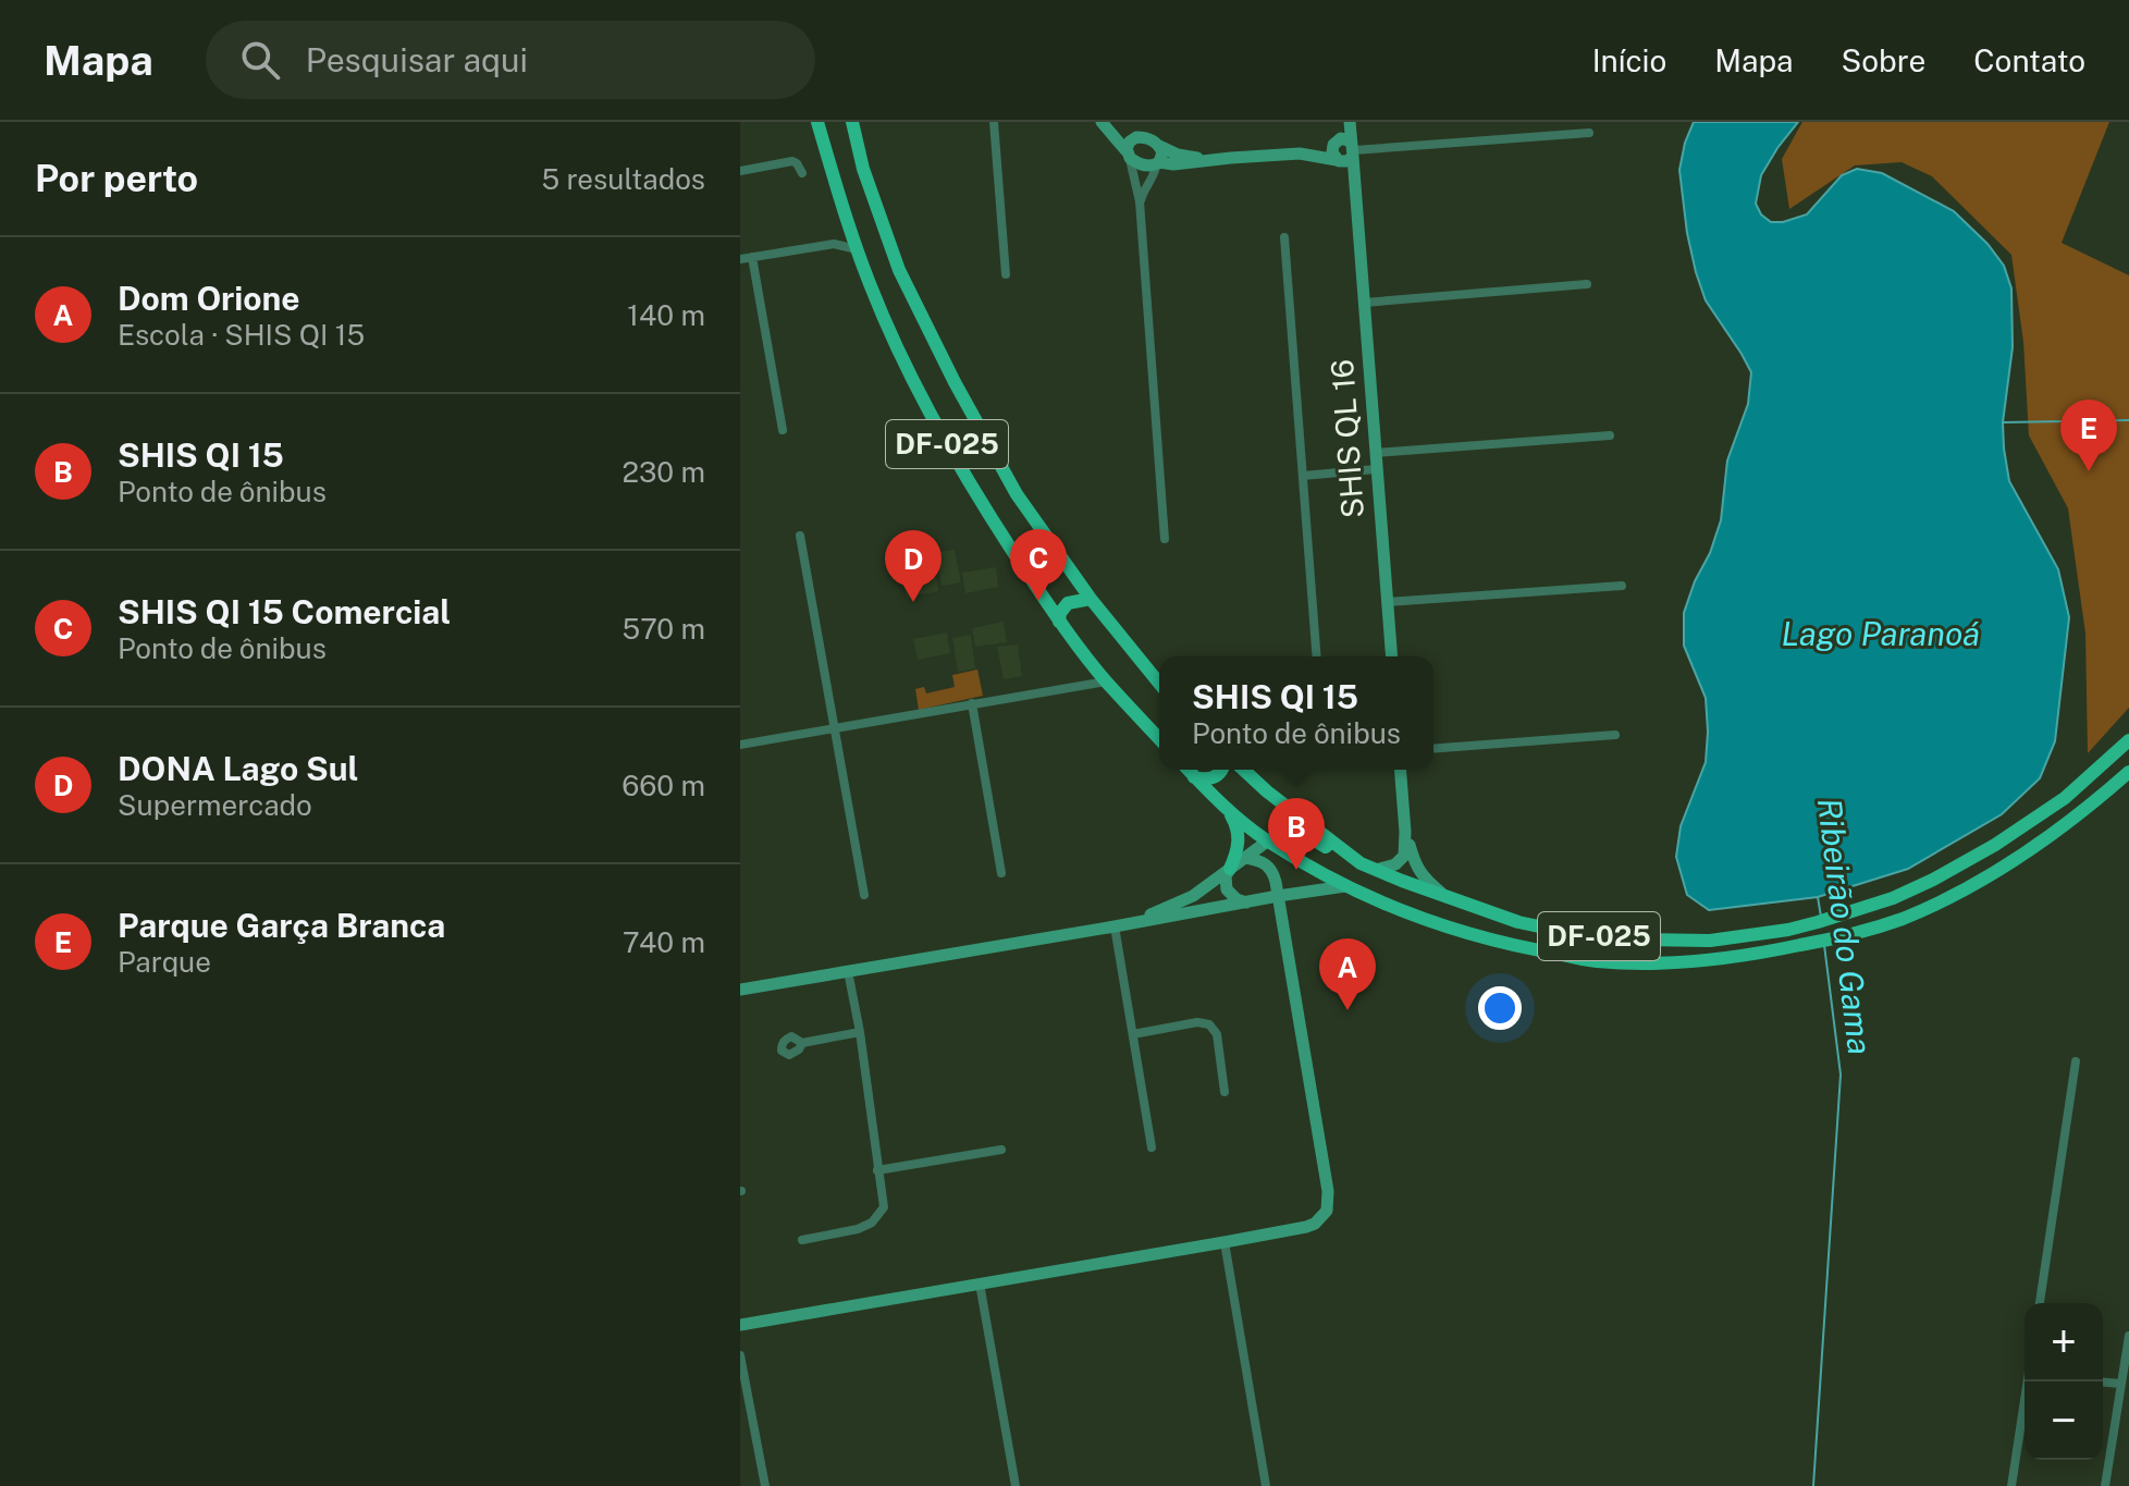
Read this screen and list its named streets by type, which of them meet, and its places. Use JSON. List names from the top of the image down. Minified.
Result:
{"streets":{"main road":["DF-025"],"street":["SHIS QL 16"]},"water":["Lago Paranoá","Ribeirão do Gama"],"page":{"header":"Mapa","search":"Pesquisar aqui","nav":["Início","Mapa","Sobre","Contato"],"heading":["Por perto","5 resultados"],"list":[{"mark":"A","name":"Dom Orione","note":"Escola · SHIS QI 15","value":"140 m"},{"mark":"B","name":"SHIS QI 15","note":"Ponto de ônibus","value":"230 m"},{"mark":"C","name":"SHIS QI 15 Comercial","note":"Ponto de ônibus","value":"570 m"},{"mark":"D","name":"DONA Lago Sul","note":"Supermercado","value":"660 m"},{"mark":"E","name":"Parque Garça Branca","note":"Parque","value":"740 m"}],"pins":["E","C","D","B","A"],"popup":["SHIS QI 15","Ponto de ônibus"],"map_buttons":["+","−"]}}
